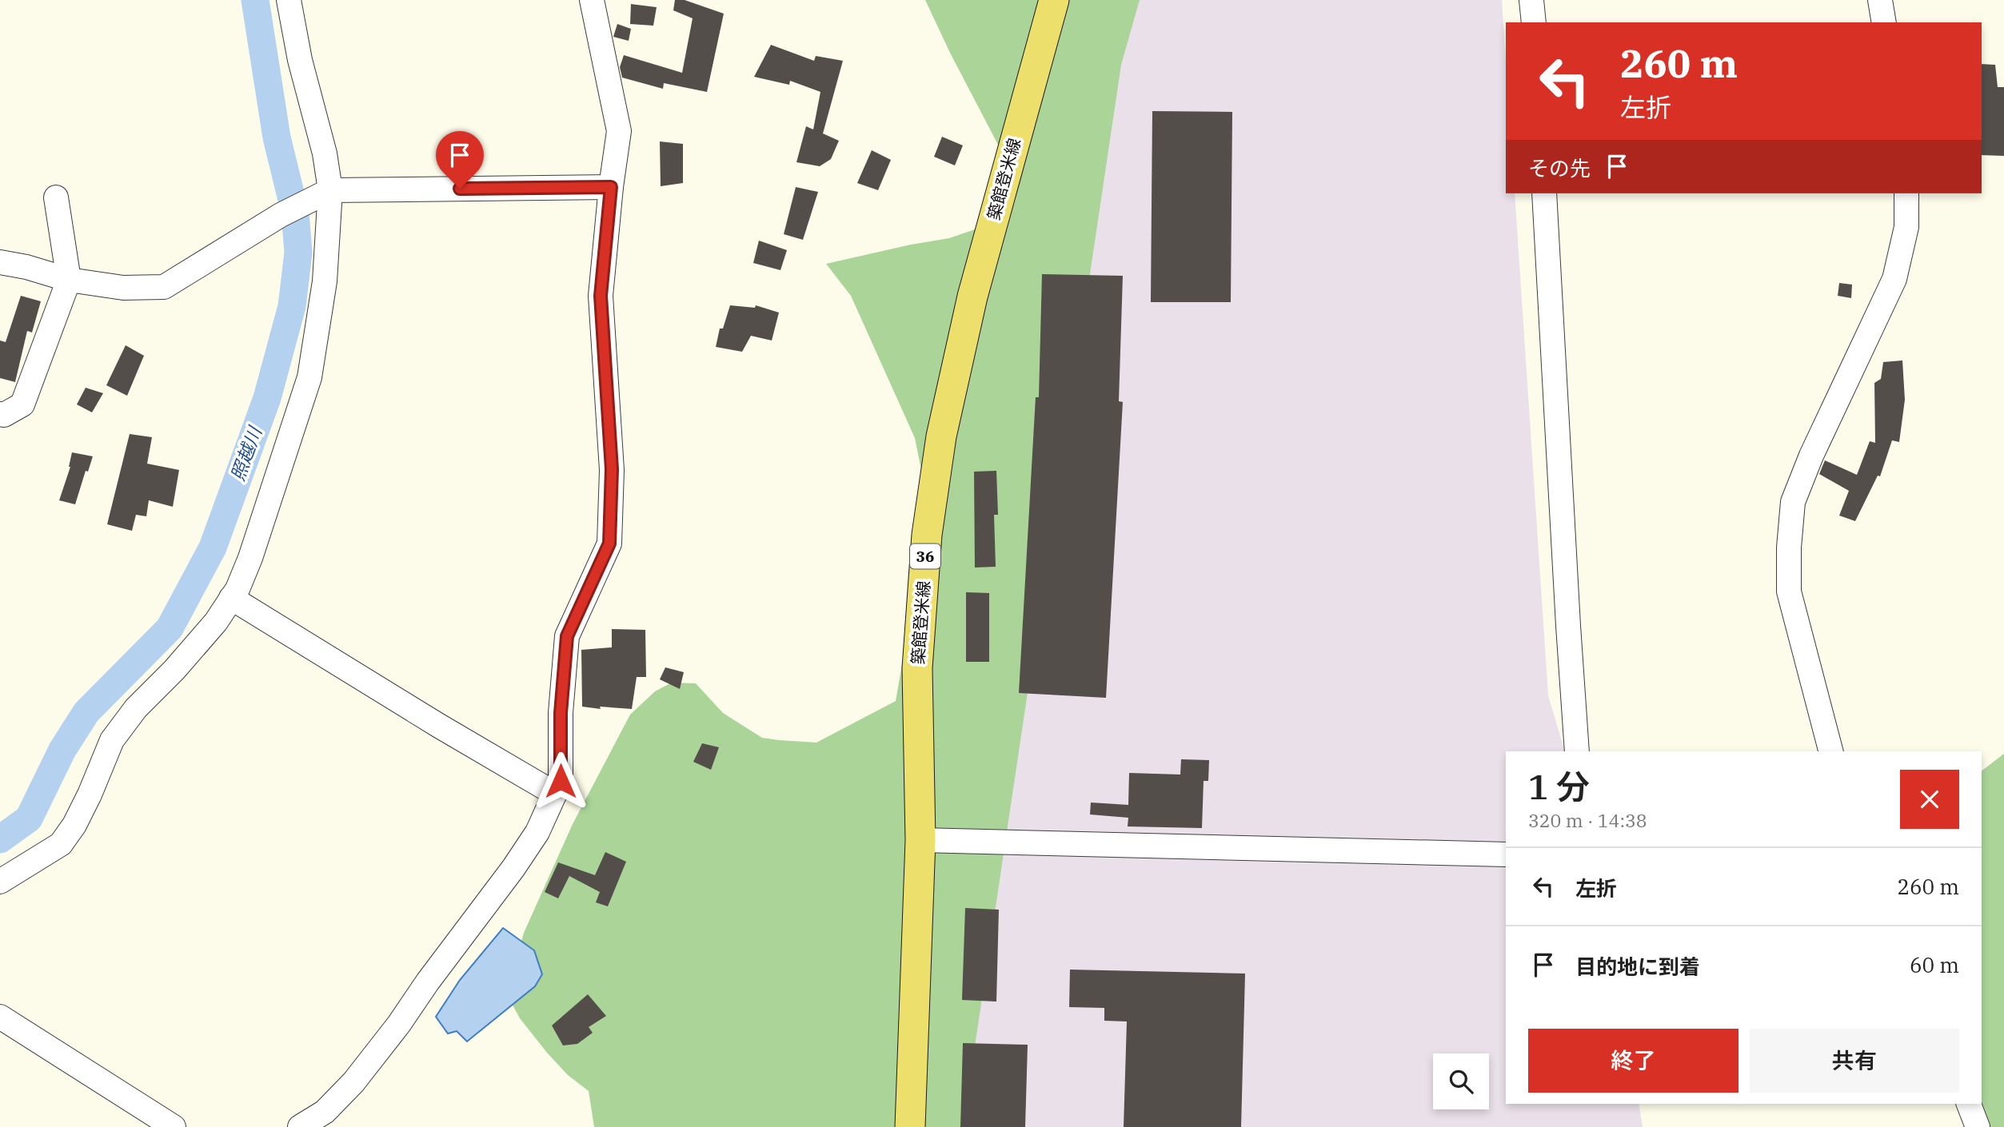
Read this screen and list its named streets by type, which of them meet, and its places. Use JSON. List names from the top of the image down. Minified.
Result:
{"streets":{"main road":["築館登米線","36"]},"water":["照越川"],"page":{"turn":["260 m","左折"],"then":"その先","heading":["1 分","320 m · 14:38"],"list":[{"name":"左折","value":"260 m"},{"name":"目的地に到着","value":"60 m"}],"buttons":["終了","共有"]}}
